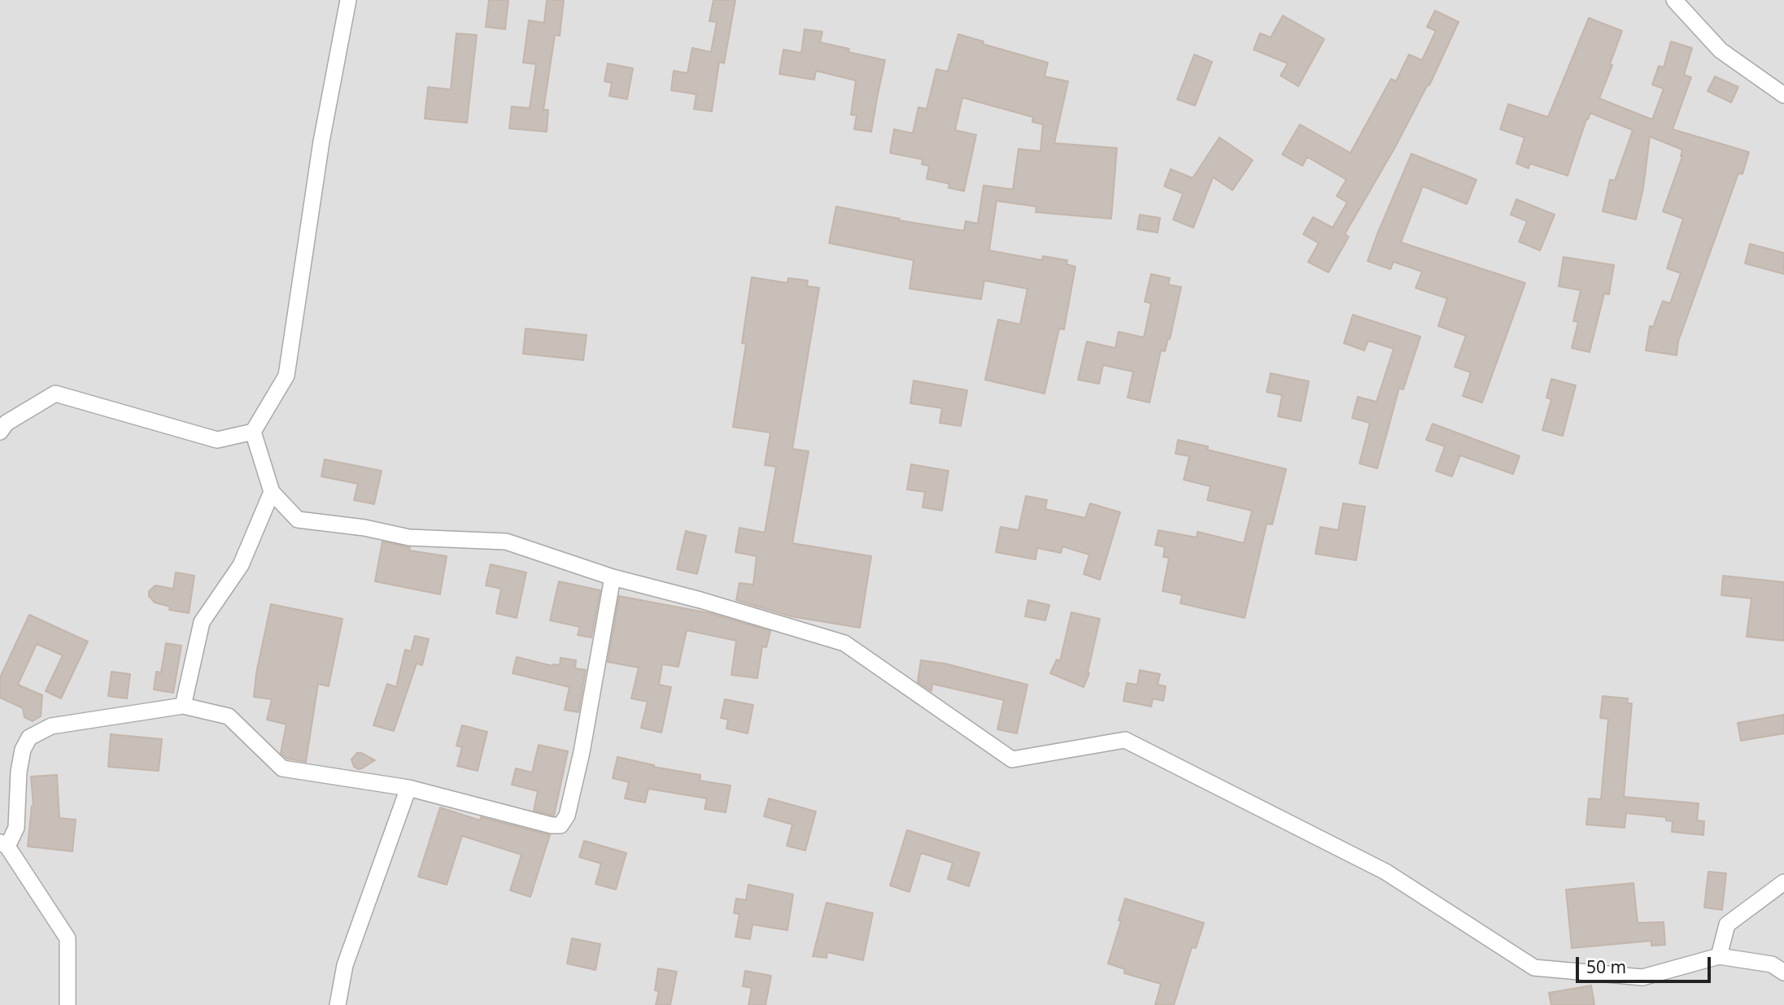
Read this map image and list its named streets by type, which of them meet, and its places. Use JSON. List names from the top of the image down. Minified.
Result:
{"scale_bar":"50 m"}
